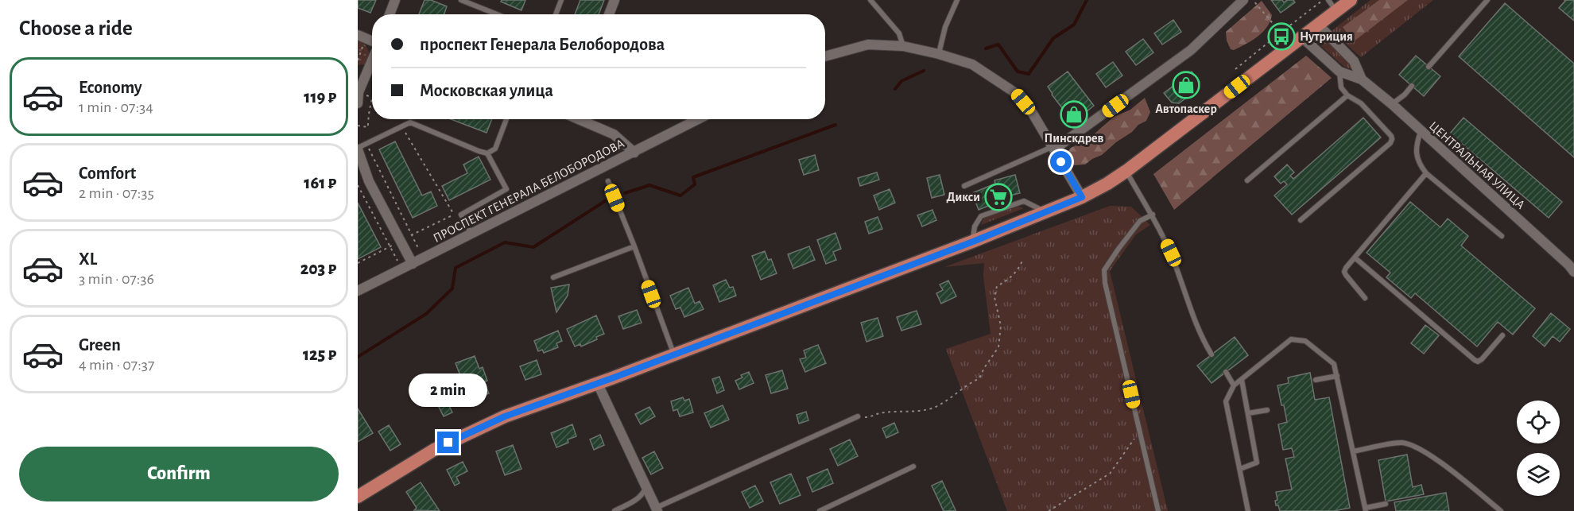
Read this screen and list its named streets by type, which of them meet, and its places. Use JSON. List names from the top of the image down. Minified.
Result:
{"streets":{"street":["ЦЕНТРАЛЬНАЯ УЛИЦА","ПРОСПЕКТ ГЕНЕРАЛА БЕЛОБОРОДОВА"]},"places":{"bus stop":["Нутриция"],"shop":["Автопаскер","Пинскдрев"],"supermarket":["Дикси"]},"page":{"heading":"Choose a ride","banner":["проспект Генерала Белобородова","Московская улица"],"list":[{"name":"Economy","note":"1 min · 07:34","value":"119 ₽"},{"name":"Comfort","note":"2 min · 07:35","value":"161 ₽"},{"name":"XL","note":"3 min · 07:36","value":"203 ₽"},{"name":"Green","note":"4 min · 07:37","value":"125 ₽"}],"bubble":"2 min","buttons":"Confirm"}}
